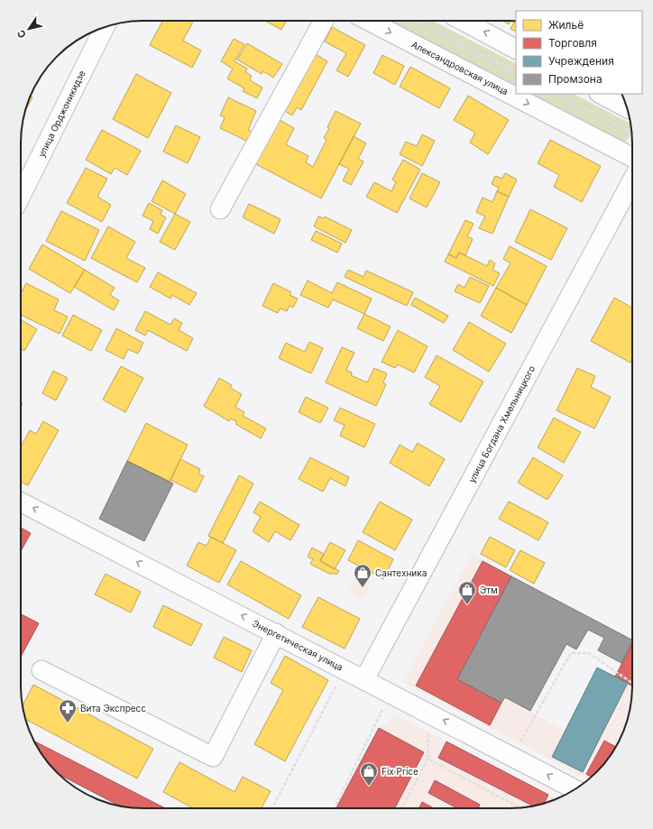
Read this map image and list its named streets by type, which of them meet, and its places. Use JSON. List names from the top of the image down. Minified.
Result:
{"streets":{"street":["Александровская улица","улица Орджоникидзе","улица Богдана Хмельницкого","Энергетическая улица"]},"crossings":[["улица Богдана Хмельницкого","Энергетическая улица"]],"one_way":["Энергетическая улица"],"places":{"shop":["Сантехника","Этм","Fix Price"],"pharmacy":["Вита Экспресс"]},"legend":["Жильё","Торговля","Учреждения","Промзона"],"north":"bottom left"}
